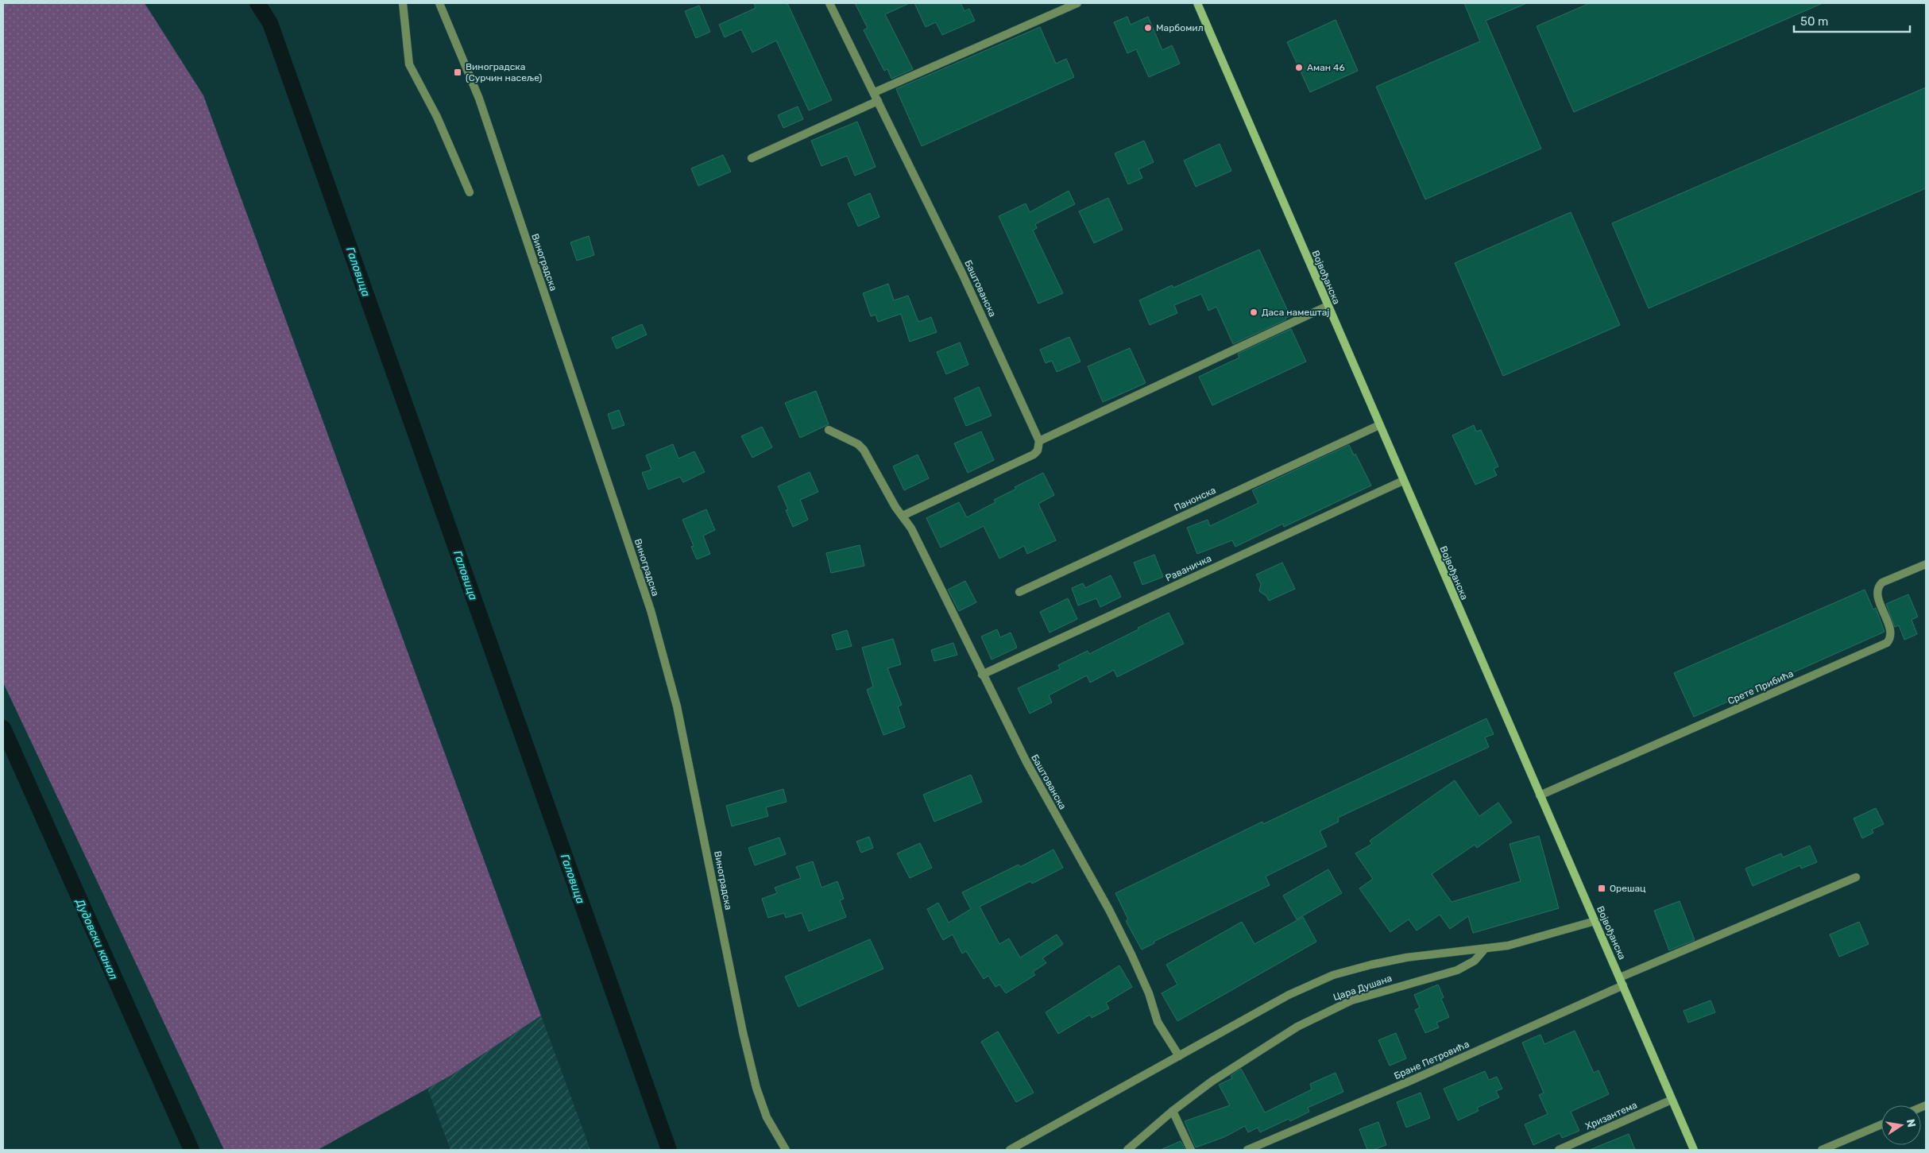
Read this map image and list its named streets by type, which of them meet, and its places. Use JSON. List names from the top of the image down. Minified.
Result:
{"streets":{"main road":["Војвођанска"],"street":["Виноградска","Баштованска","Панонска","Раваничка","Срете Прибића","Цара Душана","Бране Петровића","Хризантема"]},"crossings":[["Војвођанска","Панонска"],["Војвођанска","Раваничка"],["Војвођанска","Срете Прибића"],["Војвођанска","Бране Петровића"],["Војвођанска","Хризантема"],["Баштованска","Раваничка"]],"water":["Галовица","Дудовски канал"],"places":{"other":["Марбомил","Аман 46","Даса намештај"],"transit":["Виноградска (Сурчин насеље)","Орешац"]},"scale_bar":"50 m","north":"right"}
